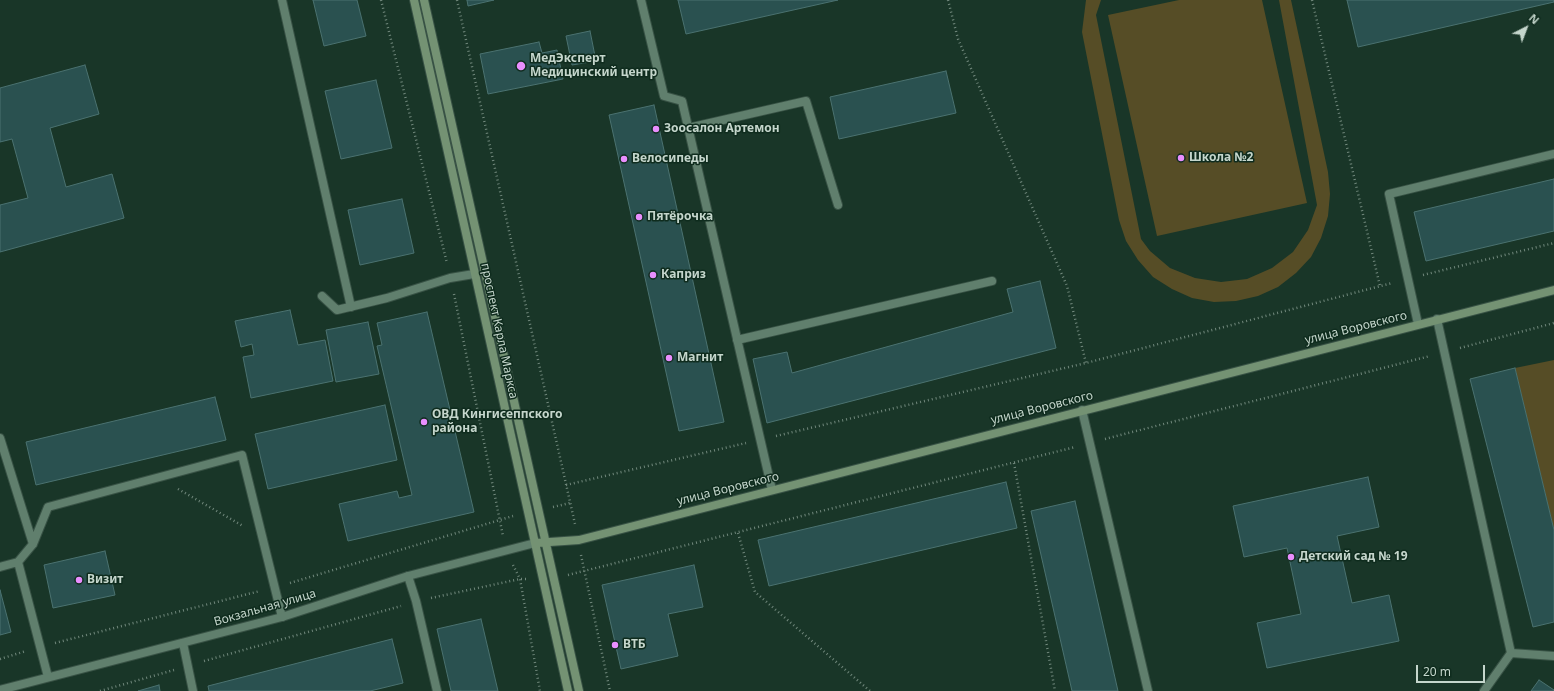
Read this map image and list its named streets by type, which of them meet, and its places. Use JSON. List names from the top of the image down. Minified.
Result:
{"streets":{"main road":["улица Воровского","проспект Карла Маркса"],"street":["Вокзальная улица"]},"crossings":[["улица Воровского","проспект Карла Маркса"],["улица Воровского","Вокзальная улица"],["проспект Карла Маркса","Вокзальная улица"]],"places":["МедЭксперт Медицинский центр","Зоосалон Артемон","Школа №2","Велосипеды","Пятёрочка","Каприз","Магнит","ОВД Кингисеппского района","Детский сад № 19","Визит","ВТБ"],"scale_bar":"20 m","north":"top right"}
